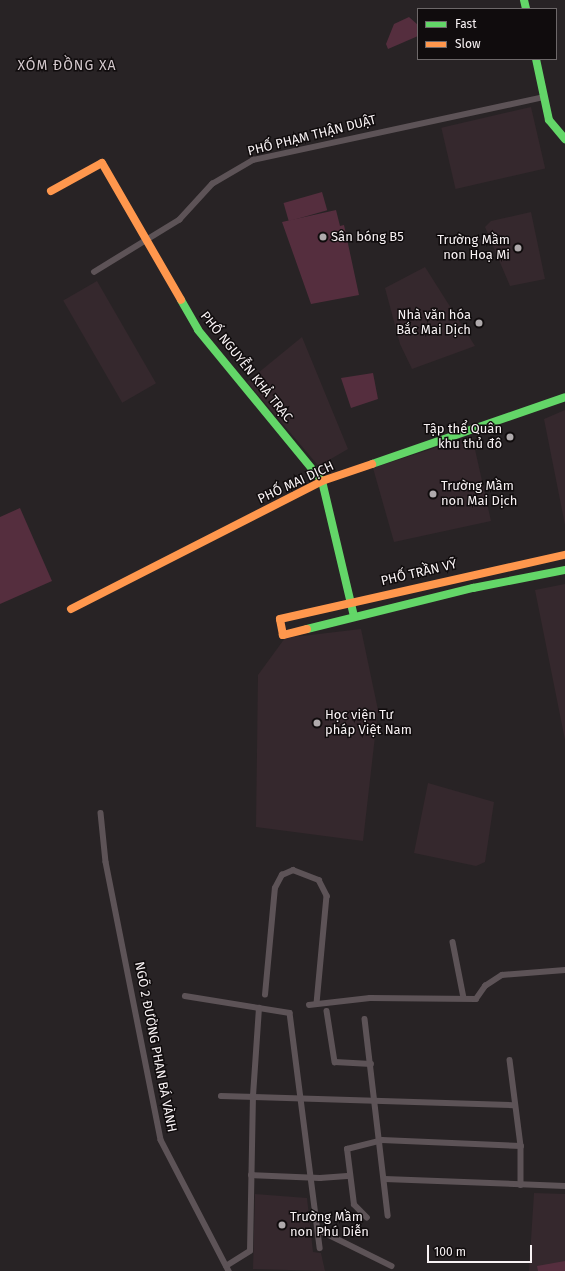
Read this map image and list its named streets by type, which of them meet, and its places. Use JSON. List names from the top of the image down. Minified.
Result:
{"streets":{"street":["PHỐ PHẠM THẬN DUẬT","PHỐ NGUYỄN KHẢ TRẠC","PHỐ MAI DỊCH","PHỐ TRẦN VỸ","NGÕ 2 ĐƯỜNG PHAN BÁ VÀNH"]},"crossings":[["PHỐ PHẠM THẬN DUẬT","PHỐ NGUYỄN KHẢ TRẠC"],["PHỐ NGUYỄN KHẢ TRẠC","PHỐ MAI DỊCH"],["PHỐ NGUYỄN KHẢ TRẠC","PHỐ TRẦN VỸ"]],"districts":["XÓM ĐỒNG XA"],"places":["Sân bóng B5","Trường Mầm non Hoạ Mi","Nhà văn hóa Bắc Mai Dịch","Tập thể Quân khu thủ đô","Trường Mầm non Mai Dịch","Học viện Tư pháp Việt Nam","Trường Mầm non Phú Diễn"],"legend":["Fast","Slow"],"scale_bar":"100 m"}
